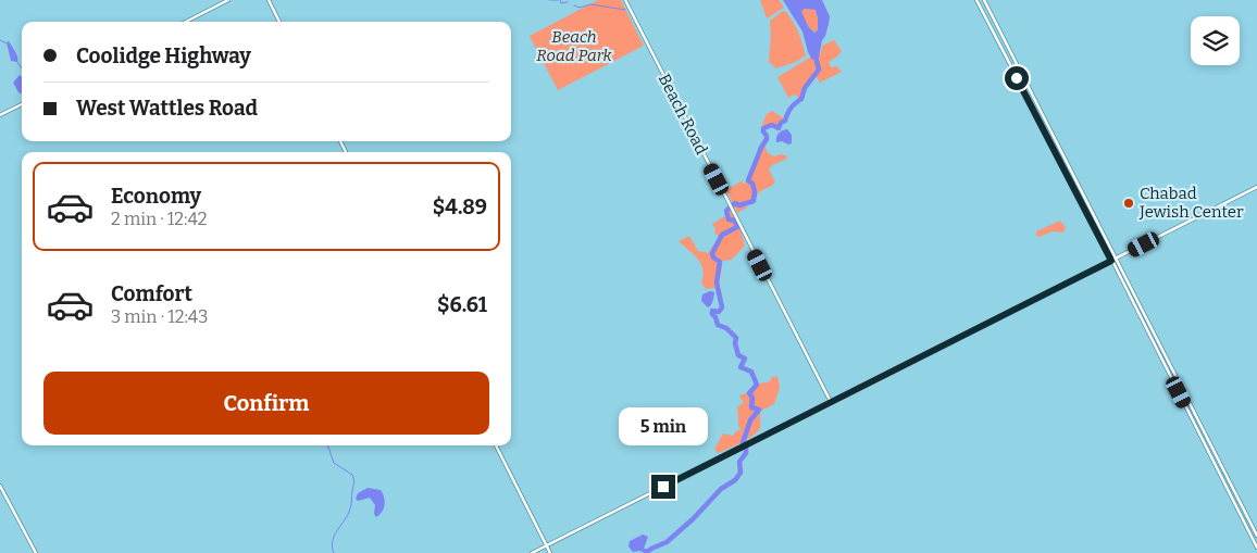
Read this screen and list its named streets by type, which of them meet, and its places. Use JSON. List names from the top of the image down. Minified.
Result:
{"streets":{"street":["Beach Road"]},"parks":["Beach Road Park"],"places":["Chabad Jewish Center"],"page":{"banner":["Coolidge Highway","West Wattles Road"],"list":[{"name":"Economy","note":"2 min · 12:42","value":"$4.89"},{"name":"Comfort","note":"3 min · 12:43","value":"$6.61"}],"buttons":"Confirm","bubble":"5 min"}}
